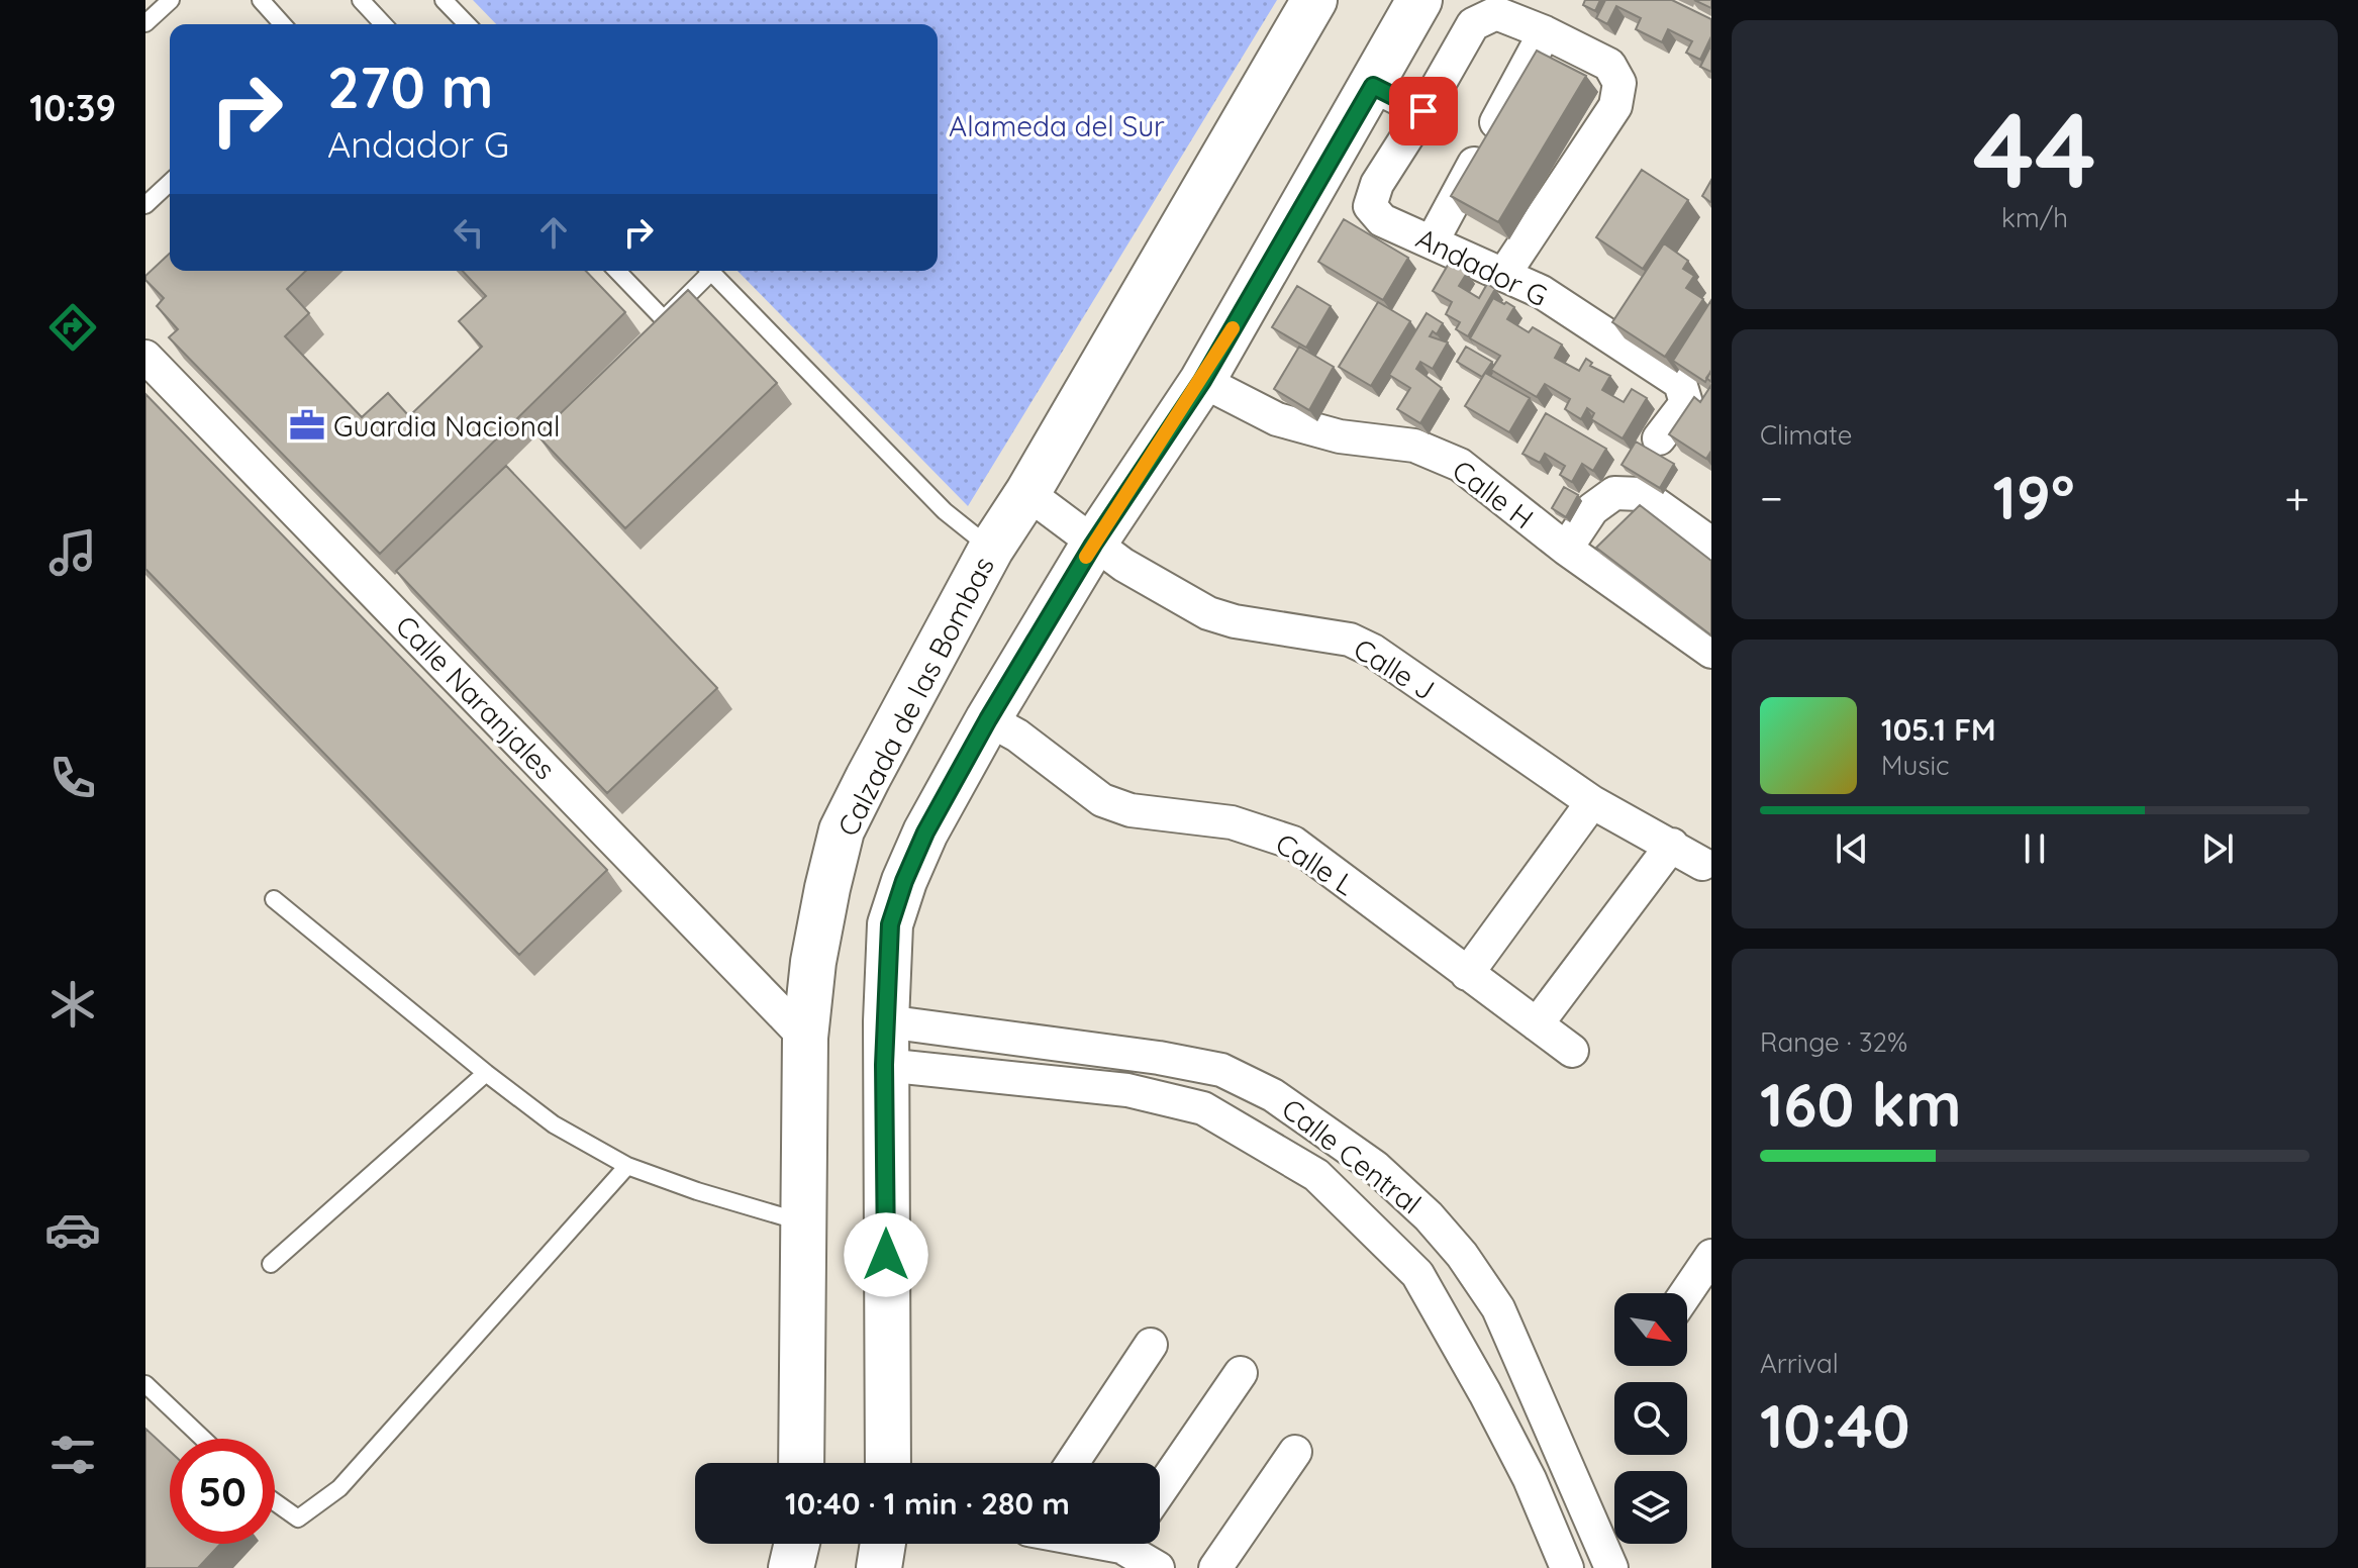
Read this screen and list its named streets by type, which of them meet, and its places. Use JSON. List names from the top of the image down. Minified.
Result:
{"streets":{"main road":["Calzada de las Bombas"],"street":["Andador G","Calle H","Calle J","Calle Naranjales","Calle L","Calle Central"]},"crossings":[["Calle J","Calzada de las Bombas"],["Calzada de las Bombas","Calle Naranjales"]],"parks":["Alameda del Sur"],"places":{"office":["Guardia Nacional"]},"north":"bottom right","page":{"tabs":"10:39","tile":[["44","km/h"],"Climate",["Range · 32%","160 km"],["Arrival","10:40"]],"turn":["270 m","Andador G"],"heat":["−","19°","+"],"song":["105.1 FM","Music"],"limit":"50","trip":"10:40 · 1 min · 280 m"}}
